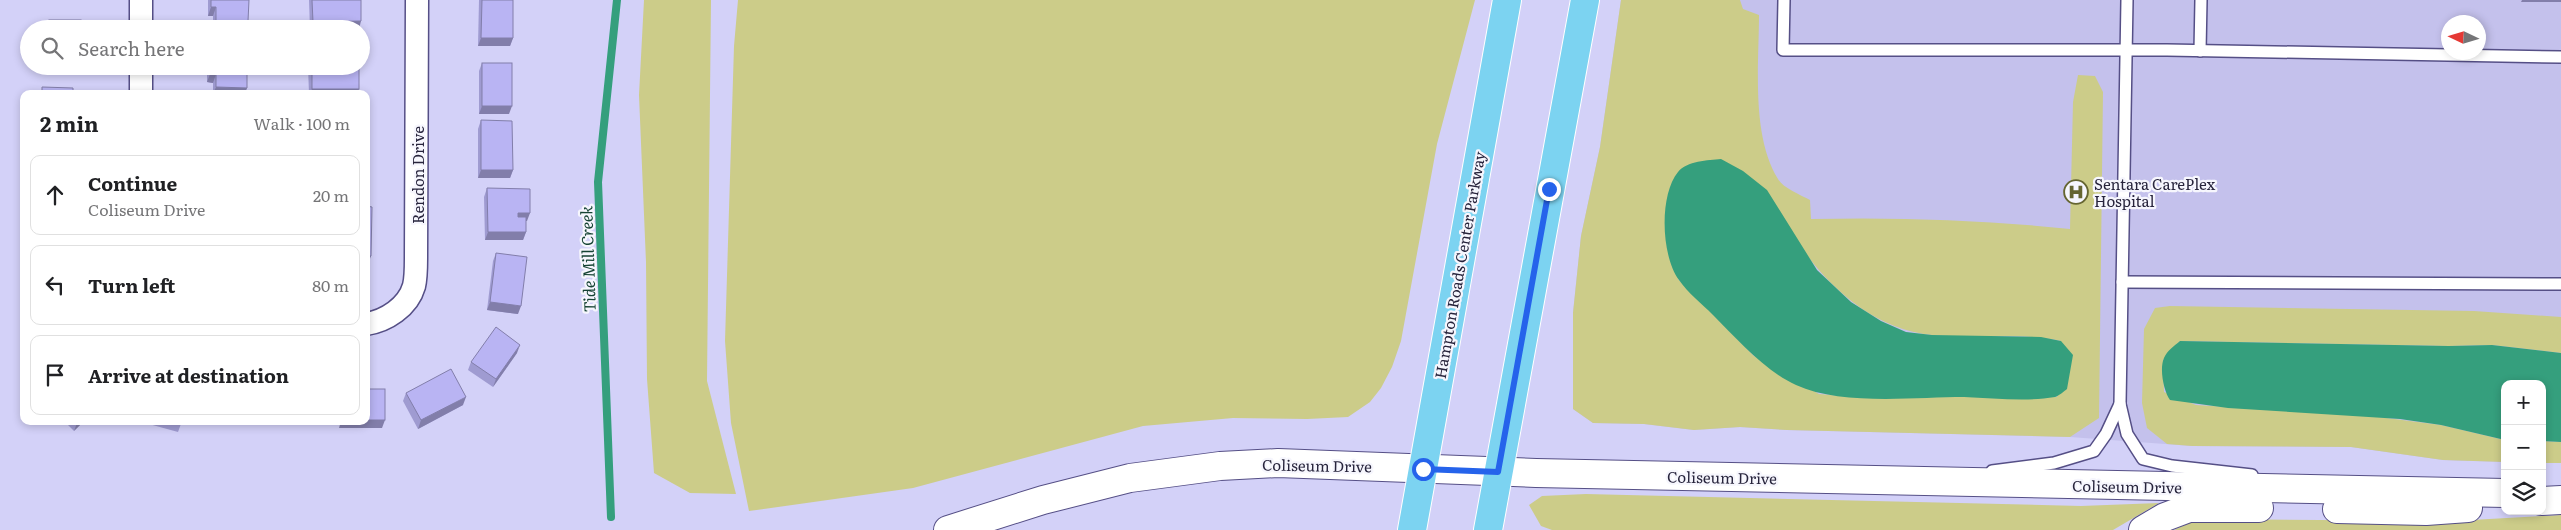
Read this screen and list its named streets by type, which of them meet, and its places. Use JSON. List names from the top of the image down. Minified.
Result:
{"streets":{"main road":["Hampton Roads Center Parkway"],"street":["Rendon Drive","Coliseum Drive"]},"crossings":[["Hampton Roads Center Parkway","Coliseum Drive"]],"water":["Tide Mill Creek"],"places":{"hospital":["Sentara CarePlex Hospital"]},"north":"left","page":{"search":"Search here","heading":["2 min","Walk · 100 m"],"list":[["Continue","Coliseum Drive","20 m"],["Turn left","80 m"],"Arrive at destination"],"map_buttons":["+","−"]}}
